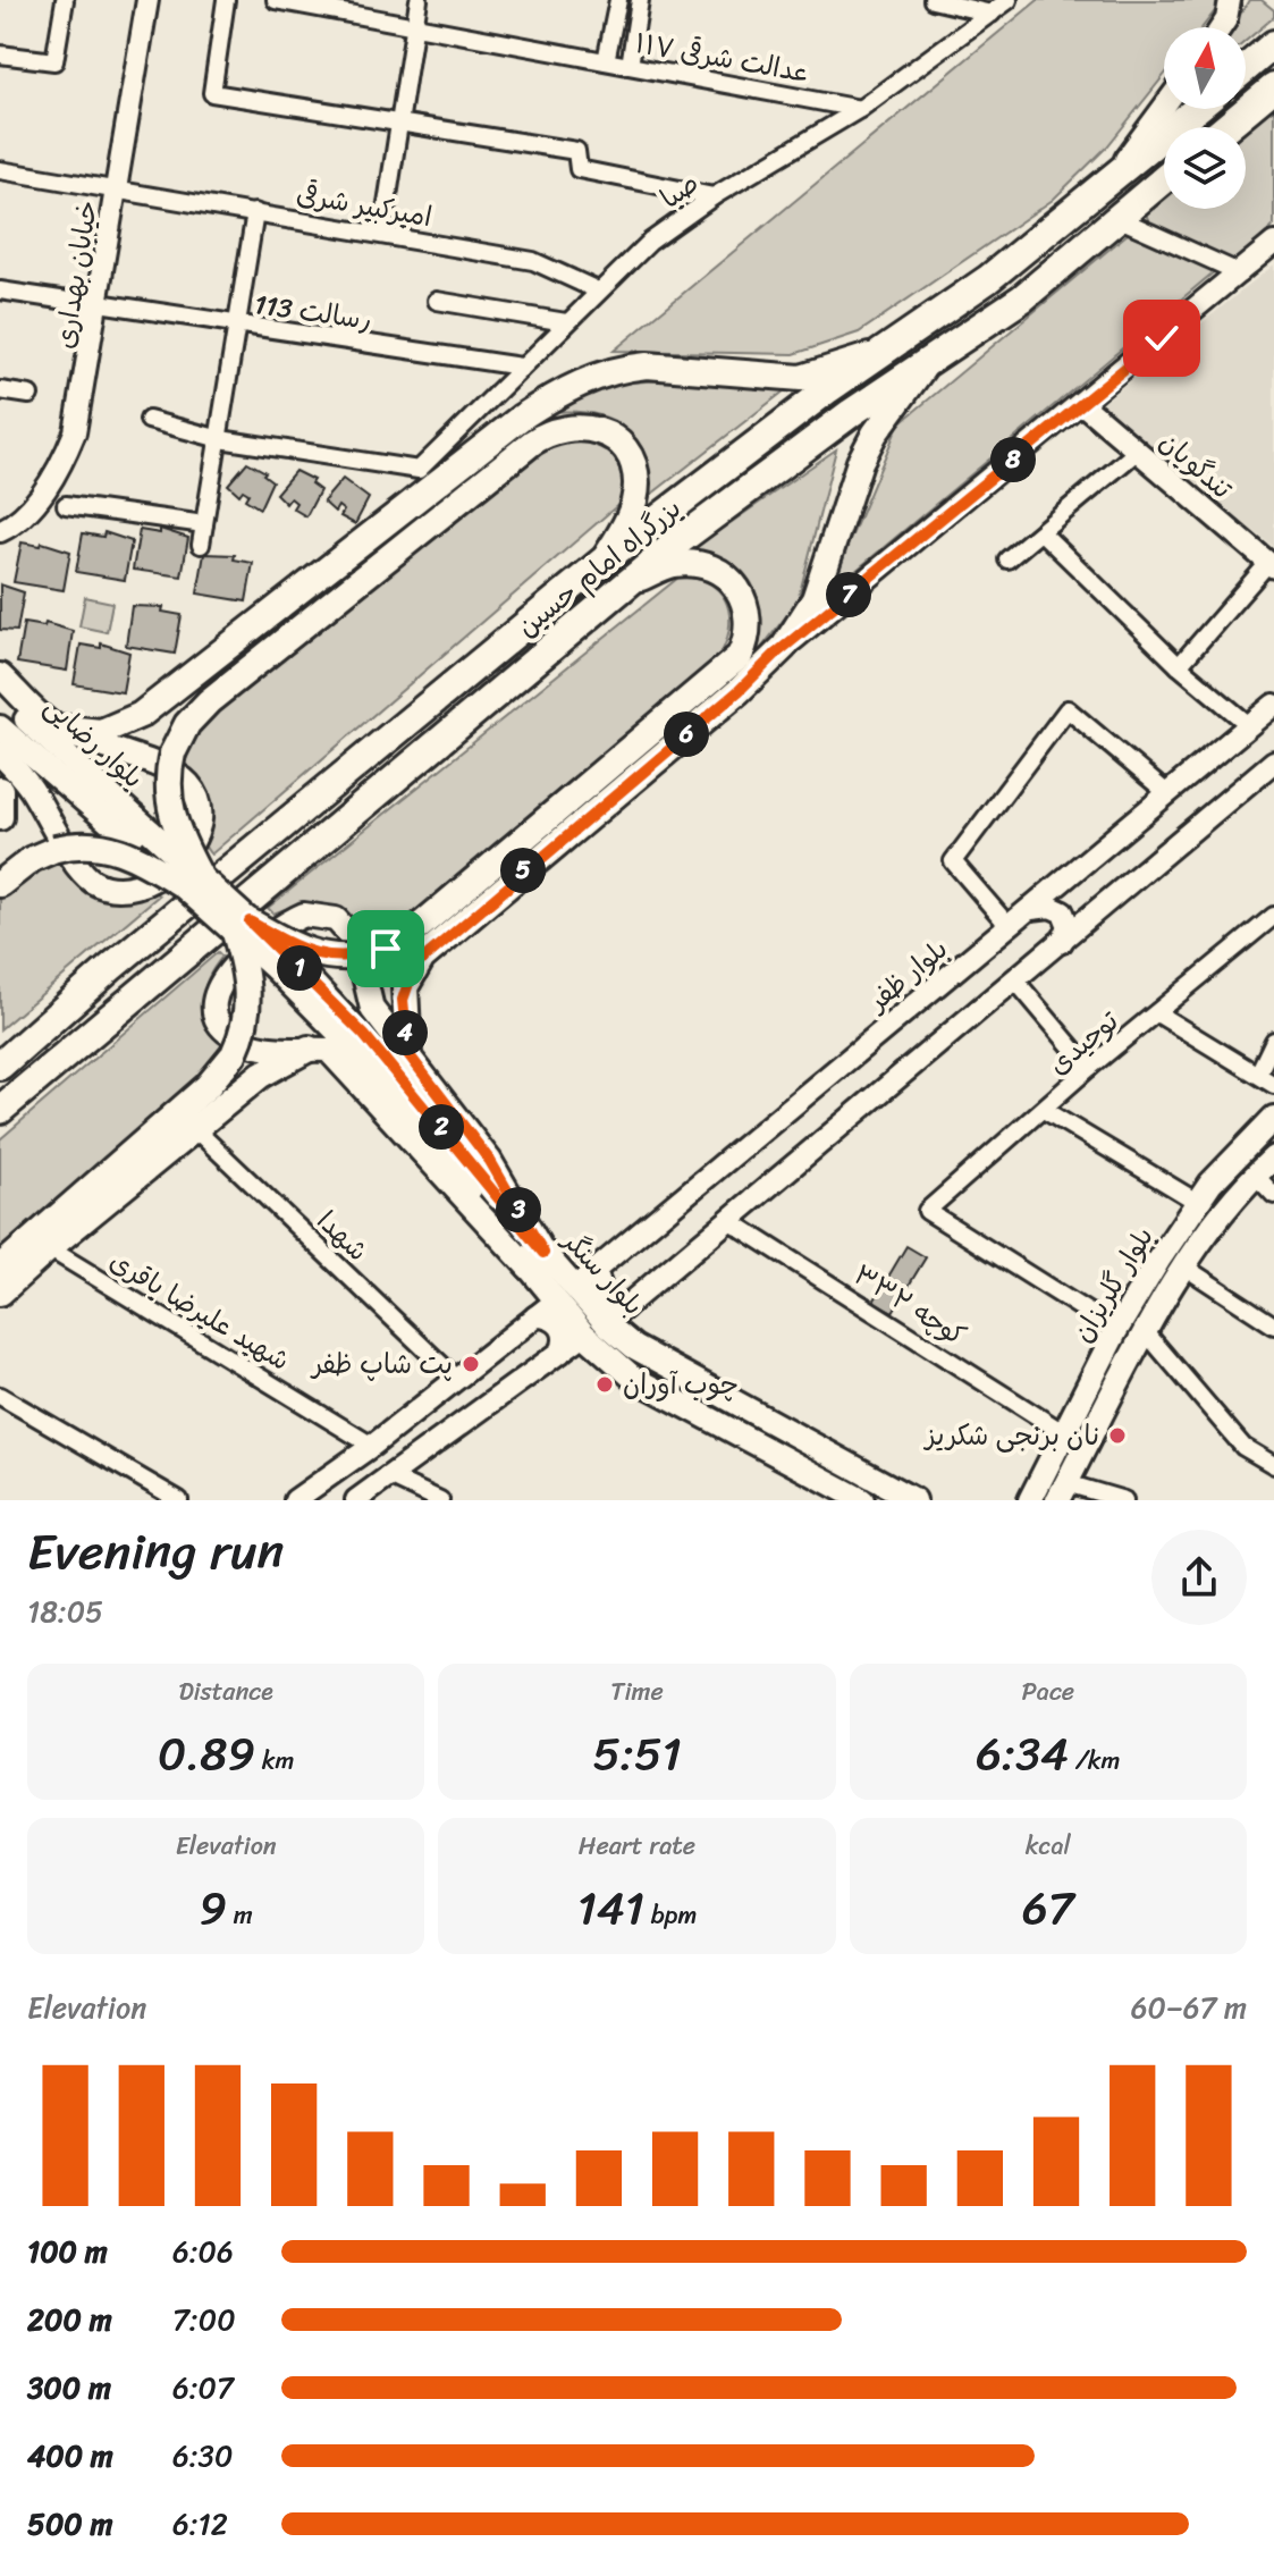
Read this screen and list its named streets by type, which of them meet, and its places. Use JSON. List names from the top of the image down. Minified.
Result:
{"streets":{"highway":["بزرگراه امام حسین"],"main road":["بلوار رضایی","بلوار سنگر","بلوار گلریزان"],"street":["۱۱۷ عدالت شرقی","صبا","امیرکبیر شرقی","خیابان بهداری","رسالت 113","تندگویان","بلوار ظفر","توحیدی","شهدا","کوچه ۳۳۲","شهید علیرضا باقری"]},"crossings":[["۱۱۷ عدالت شرقی","صبا"],["صبا","امیرکبیر شرقی"],["صبا","رسالت 113"],["امیرکبیر شرقی","خیابان بهداری"],["خیابان بهداری","رسالت 113"],["بلوار رضایی","بلوار سنگر"],["بلوار ظفر","بلوار سنگر"],["توحیدی","بلوار گلریزان"],["بلوار گلریزان","کوچه ۳۳۲"]],"places":["پت شاپ ظفر","چوب آوران","نان برنجی شکریز"],"north":"top","page":{"pins":["8","7","6","5","1","4","2","3"],"heading":["Evening run","18:05"],"stats":[["Distance","0.89 km"],["Time","5:51"],["Pace","6:34 /km"],["Elevation","9 m"],["Heart rate","141 bpm"],["kcal","67"]],"chart":["Elevation","60–67 m"],"list":[{"name":"100 m","note":"6:06"},{"name":"200 m","note":"7:00"},{"name":"300 m","note":"6:07"},{"name":"400 m","note":"6:30"},{"name":"500 m","note":"6:12"}]}}
